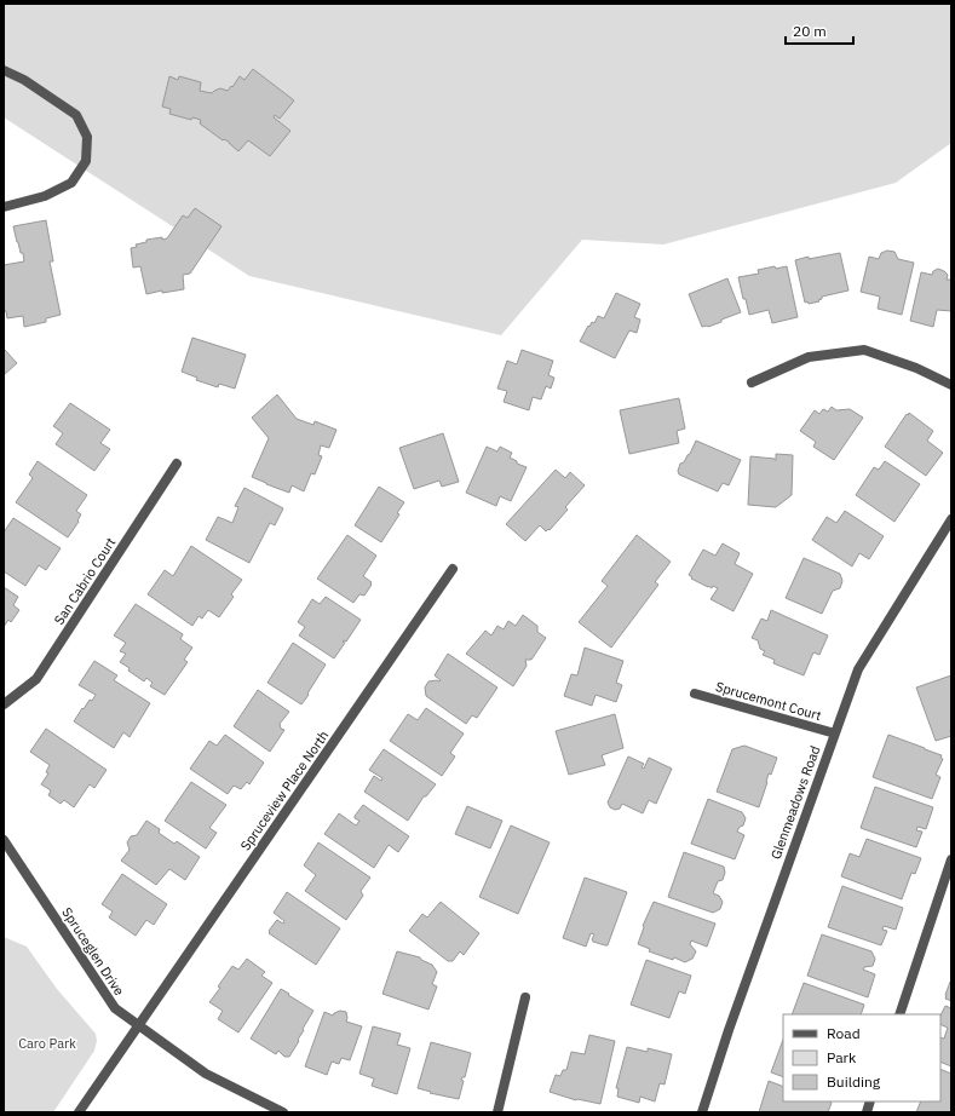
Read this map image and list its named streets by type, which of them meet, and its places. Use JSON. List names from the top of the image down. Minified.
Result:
{"streets":{"street":["San Cabrio Court","Sprucemont Court","Spruceview Place North","Glenmeadows Road","Spruceglen Drive"]},"crossings":[["Sprucemont Court","Glenmeadows Road"],["Spruceview Place North","Spruceglen Drive"]],"parks":["Caro Park"],"legend":["Road","Park","Building"],"scale_bar":"20 m"}
